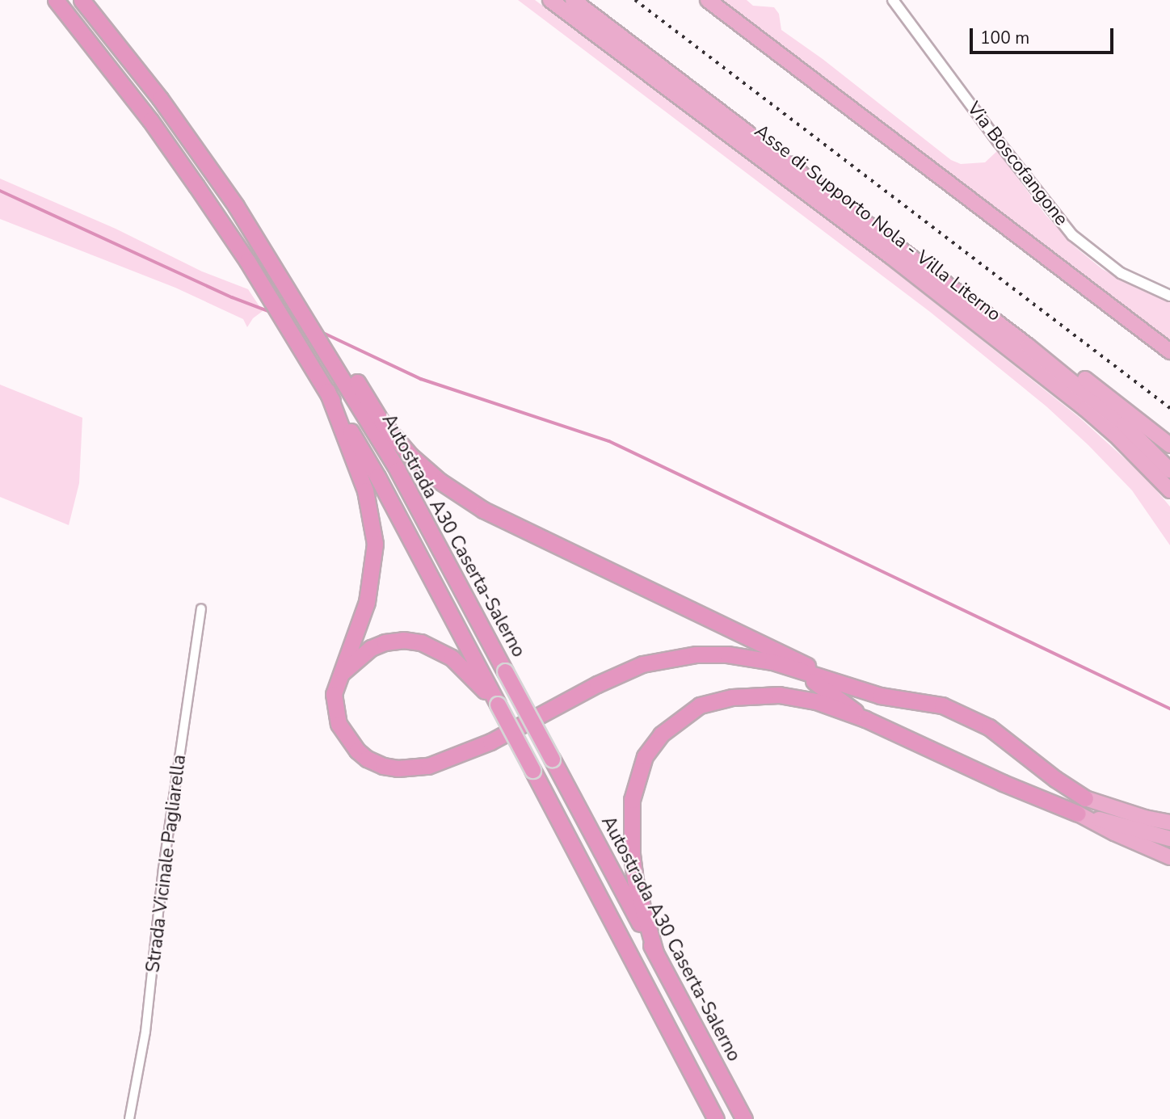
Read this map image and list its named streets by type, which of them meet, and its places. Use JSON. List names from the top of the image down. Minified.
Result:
{"streets":{"highway":["Asse di Supporto Nola - Villa Literno","Autostrada A30 Caserta-Salerno"],"street":["Via Boscofangone","Strada Vicinale Pagliarella"]},"scale_bar":"100 m"}
